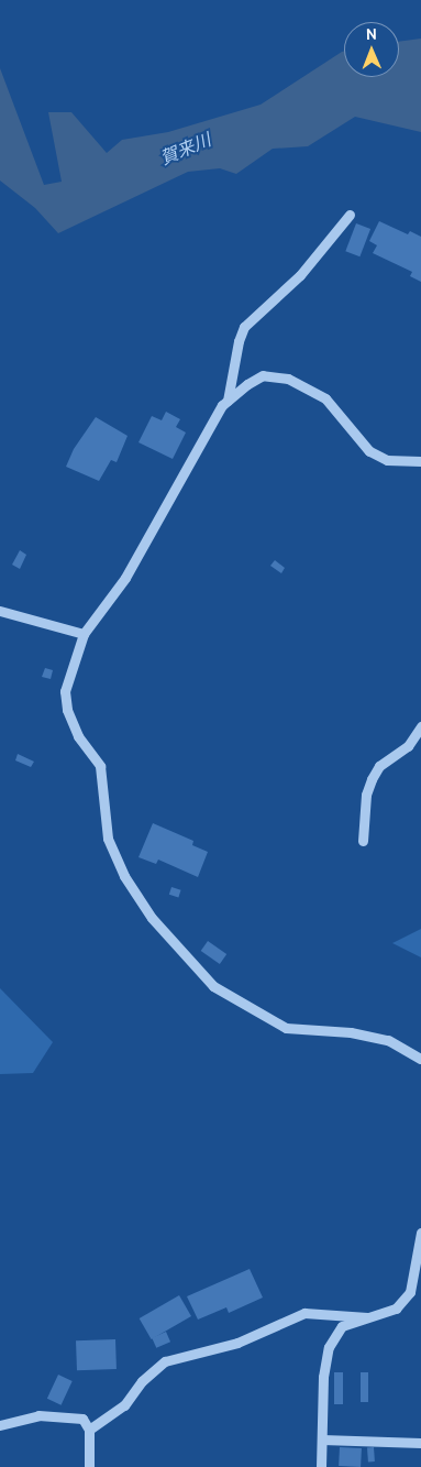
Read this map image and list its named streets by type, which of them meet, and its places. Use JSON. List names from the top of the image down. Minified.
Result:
{"water":["賀来川"],"north":"top"}
